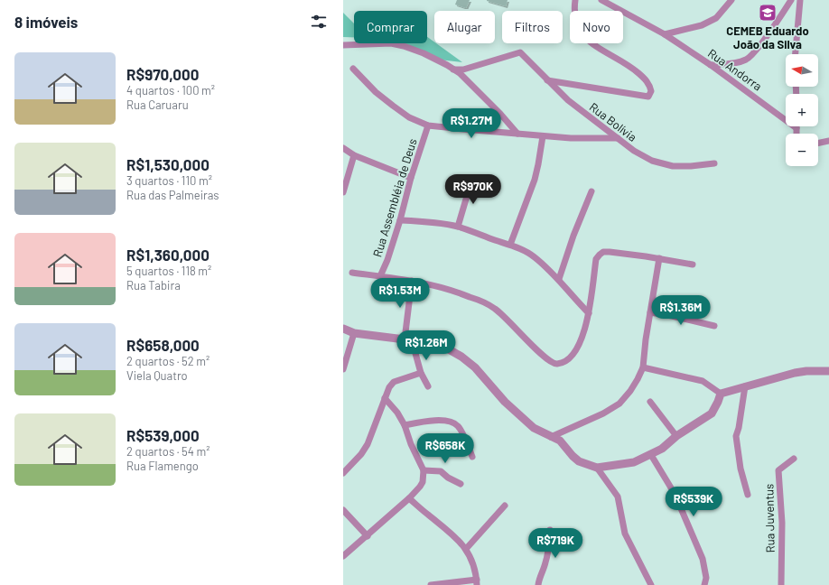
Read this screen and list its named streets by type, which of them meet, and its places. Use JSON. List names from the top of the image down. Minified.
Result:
{"streets":{"street":["Rua Andorra","Rua Bolívia","Rua Assembléia de Deus","Rua Juventus"]},"places":{"school or university":["CEMEB Eduardo João da Silva"]},"north":"left","page":{"heading":"8 imóveis","chip":["Comprar","Alugar","Filtros","Novo"],"list":[{"name":"R$970,000","note":"4 quartos · 100 m² · Rua Caruaru"},{"name":"R$1,530,000","note":"3 quartos · 110 m² · Rua das Palmeiras"},{"name":"R$1,360,000","note":"5 quartos · 118 m² · Rua Tabira"},{"name":"R$658,000","note":"2 quartos · 52 m² · Viela Quatro"},{"name":"R$539,000","note":"2 quartos · 54 m² · Rua Flamengo"}],"map_buttons":["+","−"],"price":["R$1.27M","R$970K","R$1.53M","R$1.36M","R$1.26M","R$658K","R$539K","R$719K"]}}
